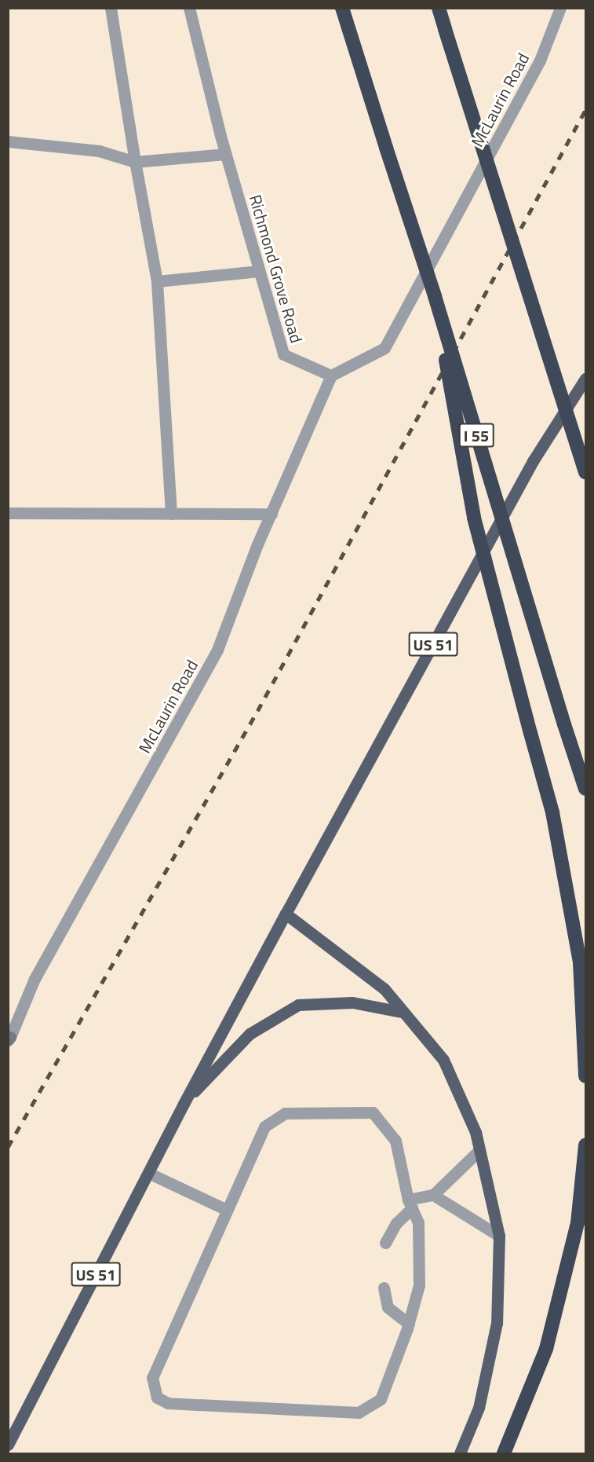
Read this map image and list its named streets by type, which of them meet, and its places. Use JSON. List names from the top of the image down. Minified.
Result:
{"streets":{"highway":["I 55"],"main road":["US 51"],"street":["McLaurin Road","Richmond Grove Road"]},"crossings":[["McLaurin Road","Richmond Grove Road"]]}
